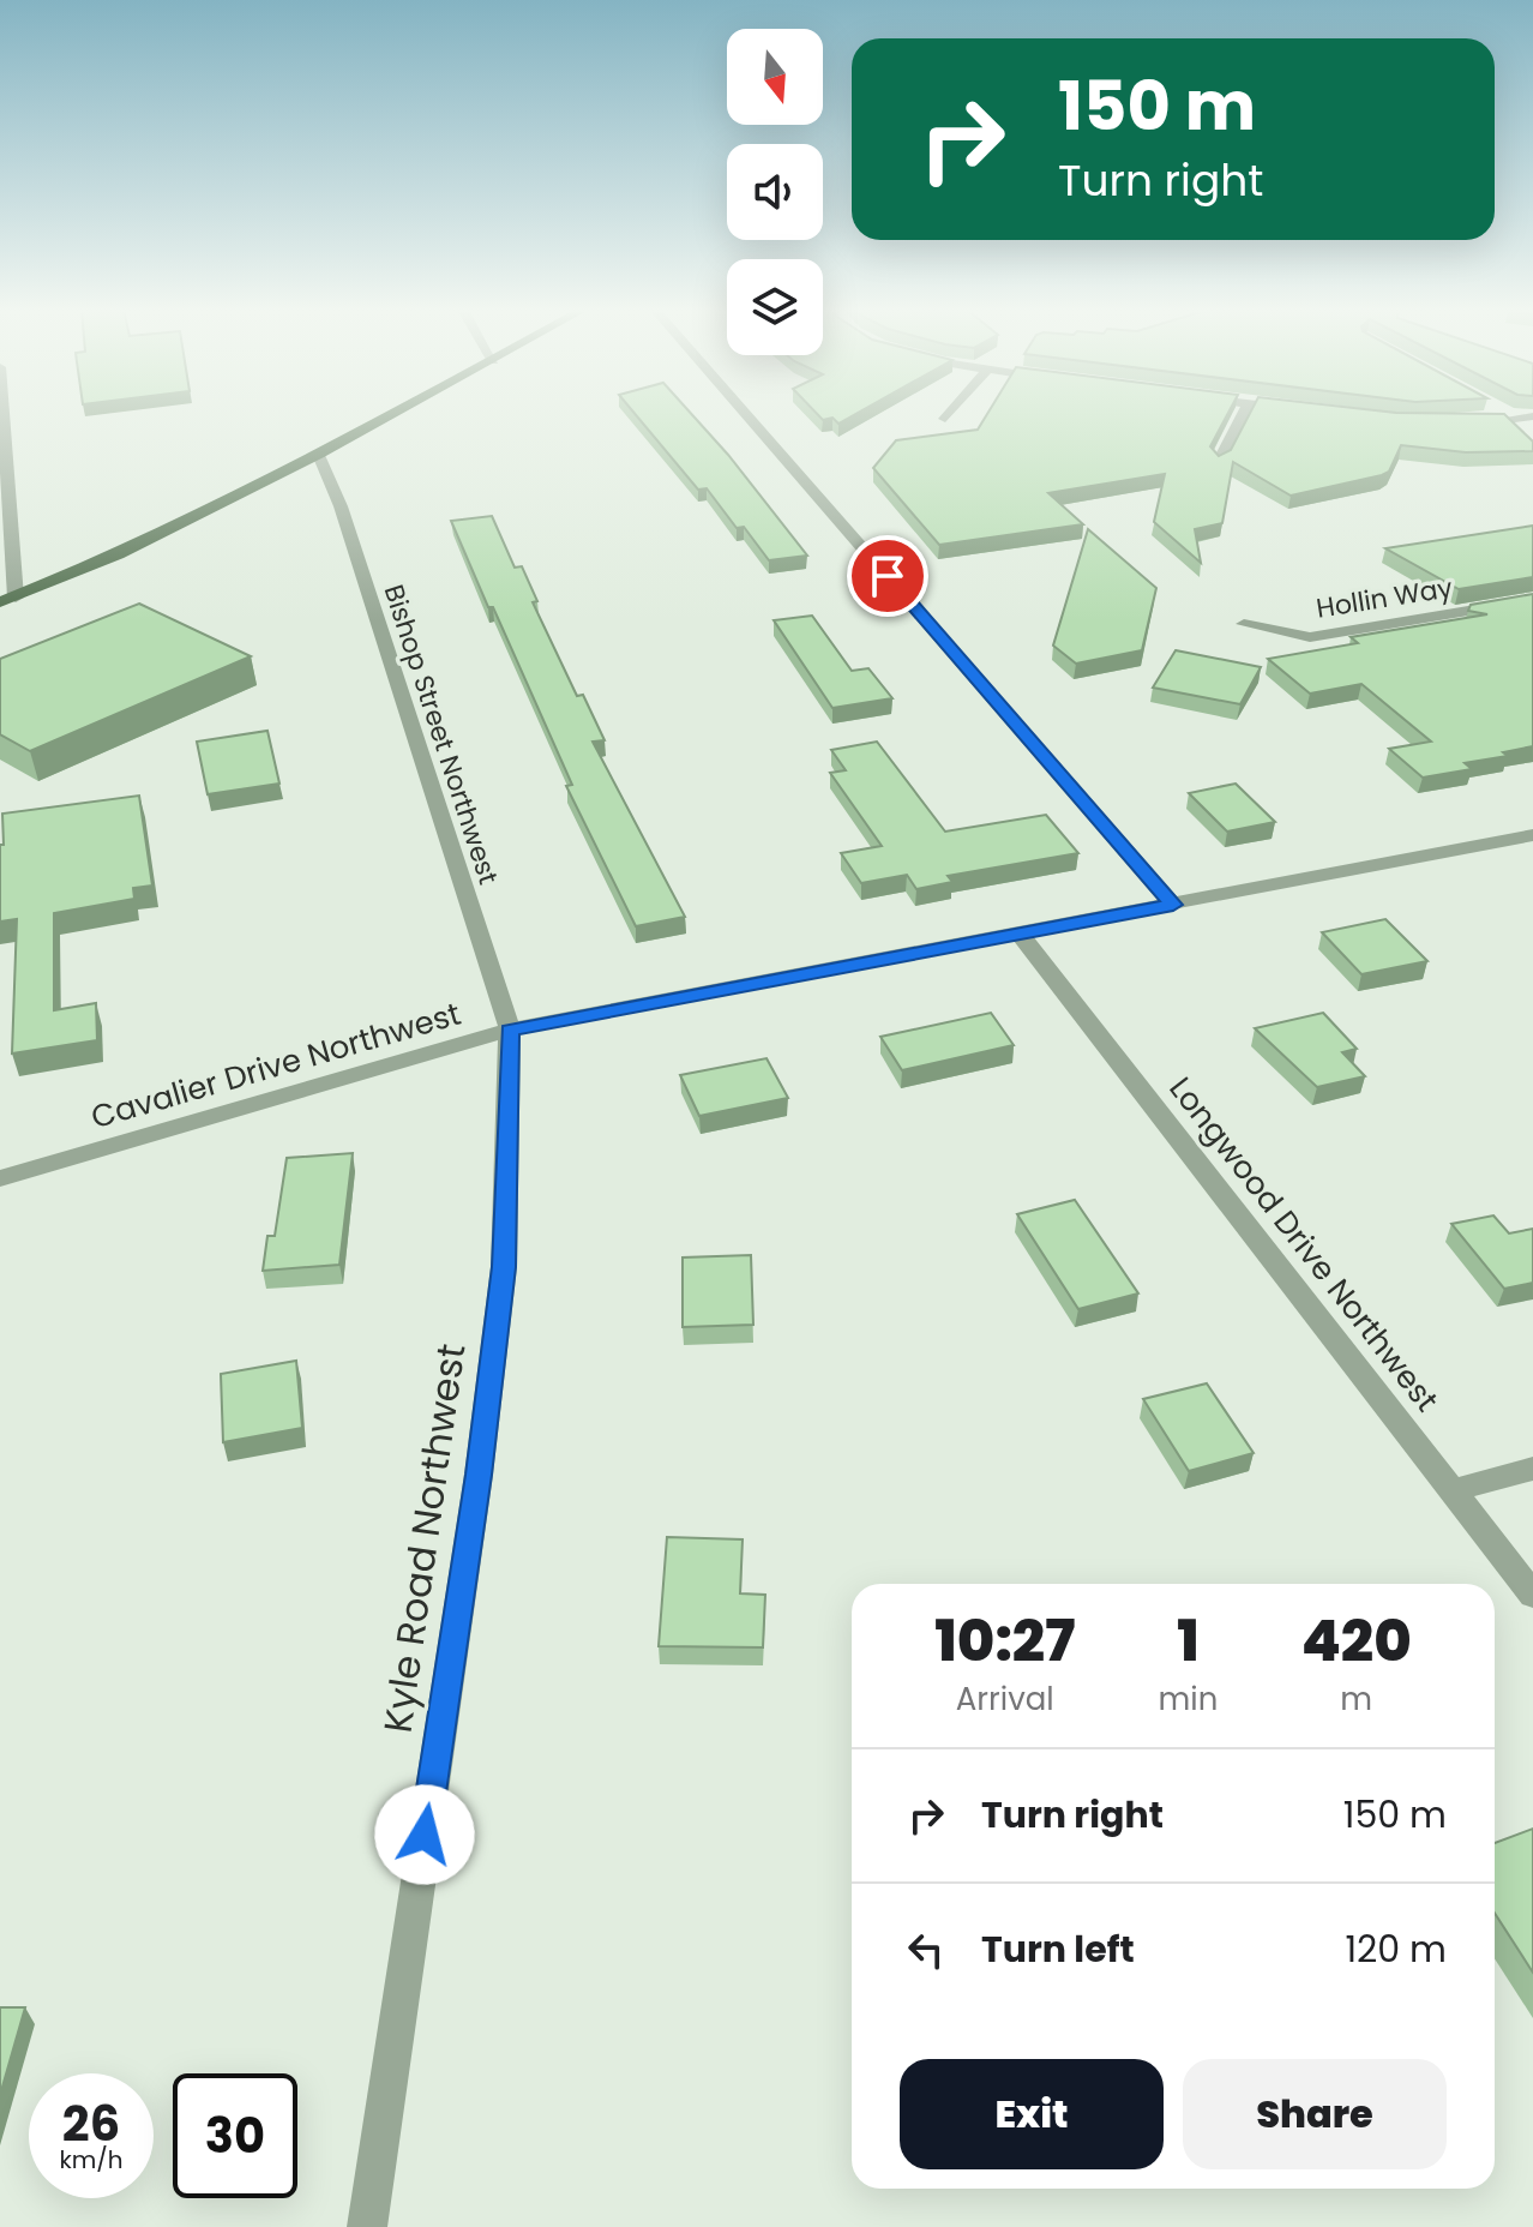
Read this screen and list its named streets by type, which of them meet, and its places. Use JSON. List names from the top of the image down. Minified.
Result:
{"streets":{"street":["Hollin Way","Bishop Street Northwest","Cavalier Drive Northwest","Longwood Drive Northwest","Kyle Road Northwest"]},"crossings":[["Bishop Street Northwest","Cavalier Drive Northwest"],["Bishop Street Northwest","Kyle Road Northwest"],["Cavalier Drive Northwest","Longwood Drive Northwest"],["Cavalier Drive Northwest","Kyle Road Northwest"]],"north":"bottom","page":{"turn":["150 m","Turn right"],"eta":["10:27","Arrival","1","min","420","m"],"list":[{"name":"Turn right","value":"150 m"},{"name":"Turn left","value":"120 m"}],"buttons":["Exit","Share"],"speed":"26 km/h","limit":"30"}}
